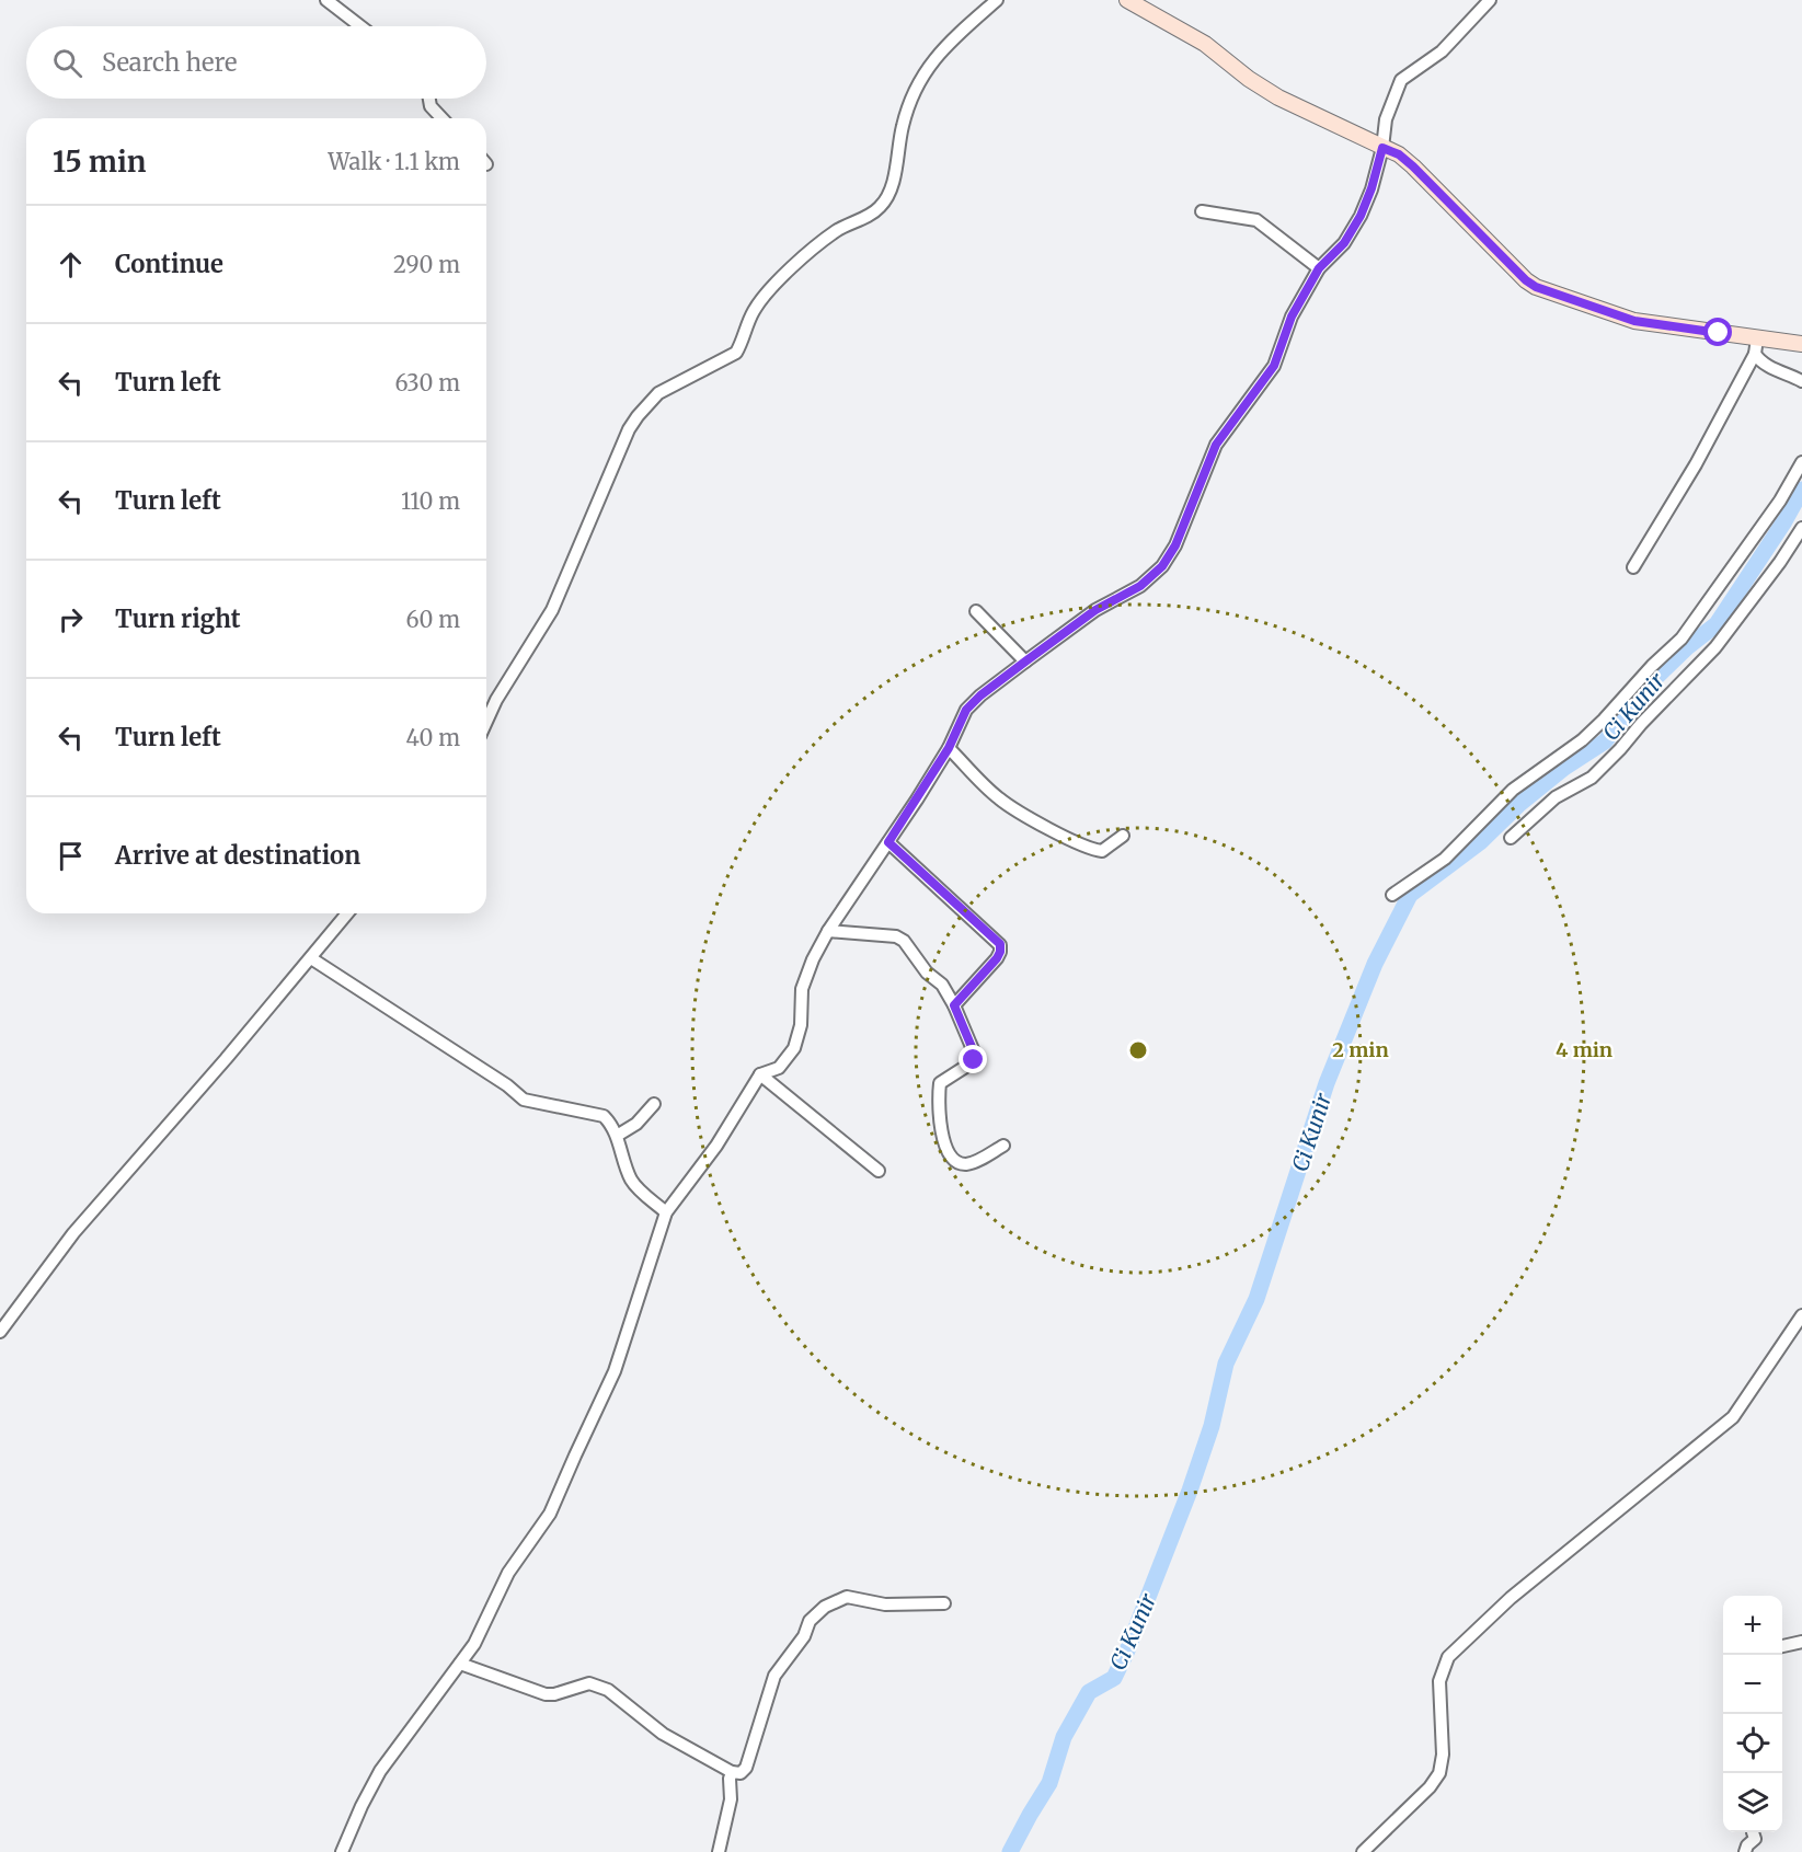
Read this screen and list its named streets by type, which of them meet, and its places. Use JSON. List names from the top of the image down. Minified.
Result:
{"water":["Ci Kunir"],"page":{"search":"Search here","heading":["15 min","Walk · 1.1 km"],"list":[["Continue","290 m"],["Turn left","630 m"],["Turn left","110 m"],["Turn right","60 m"],["Turn left","40 m"],"Arrive at destination"],"map_buttons":["+","−"]},"rings":["2 min","4 min"]}
